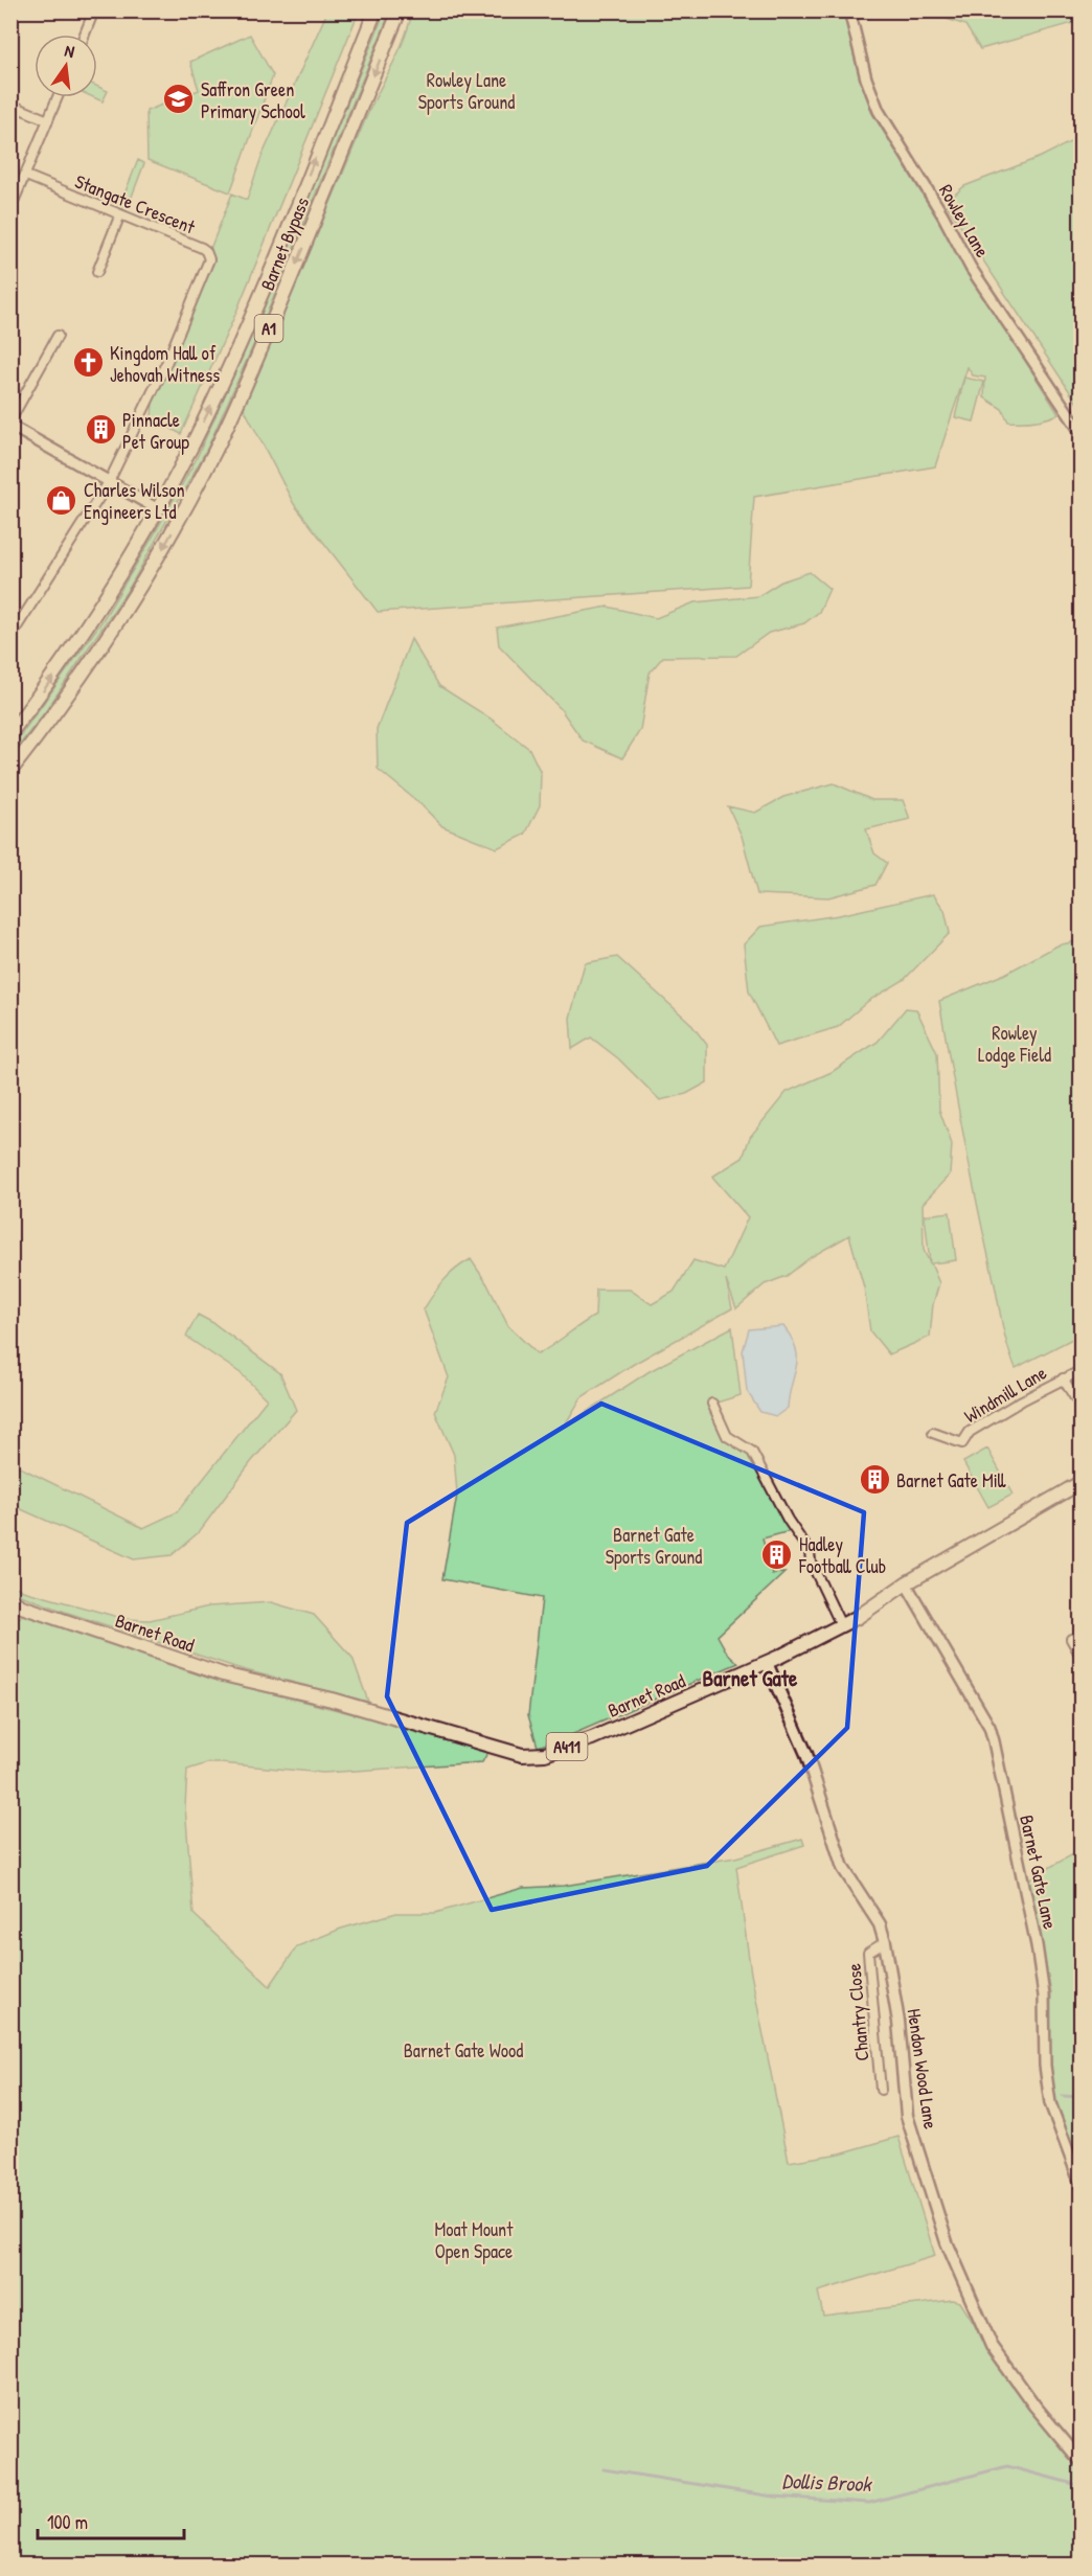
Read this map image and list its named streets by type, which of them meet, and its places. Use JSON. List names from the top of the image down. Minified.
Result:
{"streets":{"main road":["Barnet Bypass","A1","Barnet Road","A411","Hendon Wood Lane"],"street":["Stangate Crescent","Rowley Lane","Windmill Lane","Barnet Gate Lane","Chantry Close"]},"crossings":[["Barnet Road","Barnet Gate Lane"],["Barnet Road","Hendon Wood Lane"],["Chantry Close","Hendon Wood Lane"]],"districts":["Barnet Gate"],"water":["Dollis Brook"],"parks":["Rowley Lane Sports Ground","Rowley Lodge Field","Barnet Gate Sports Ground","Barnet Gate Wood","Moat Mount Open Space"],"places":{"school or university":["Saffron Green Primary School"],"church":["Kingdom Hall of Jehovah Witness"],"building":["Pinnacle Pet Group","Barnet Gate Mill","Hadley Football Club"],"shop":["Charles Wilson Engineers Ltd"]},"scale_bar":"100 m","north":"top"}
